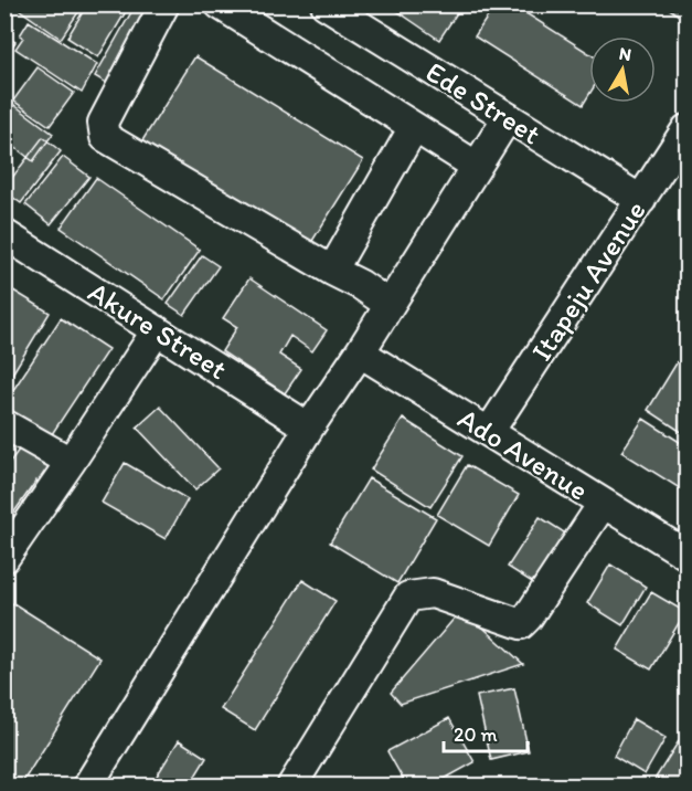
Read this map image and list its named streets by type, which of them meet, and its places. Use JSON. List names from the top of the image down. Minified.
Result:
{"streets":{"street":["Ede Street","Itapeju Avenue","Akure Street","Ado Avenue"]},"crossings":[["Ede Street","Itapeju Avenue"],["Itapeju Avenue","Ado Avenue"]],"scale_bar":"20 m","north":"top"}
